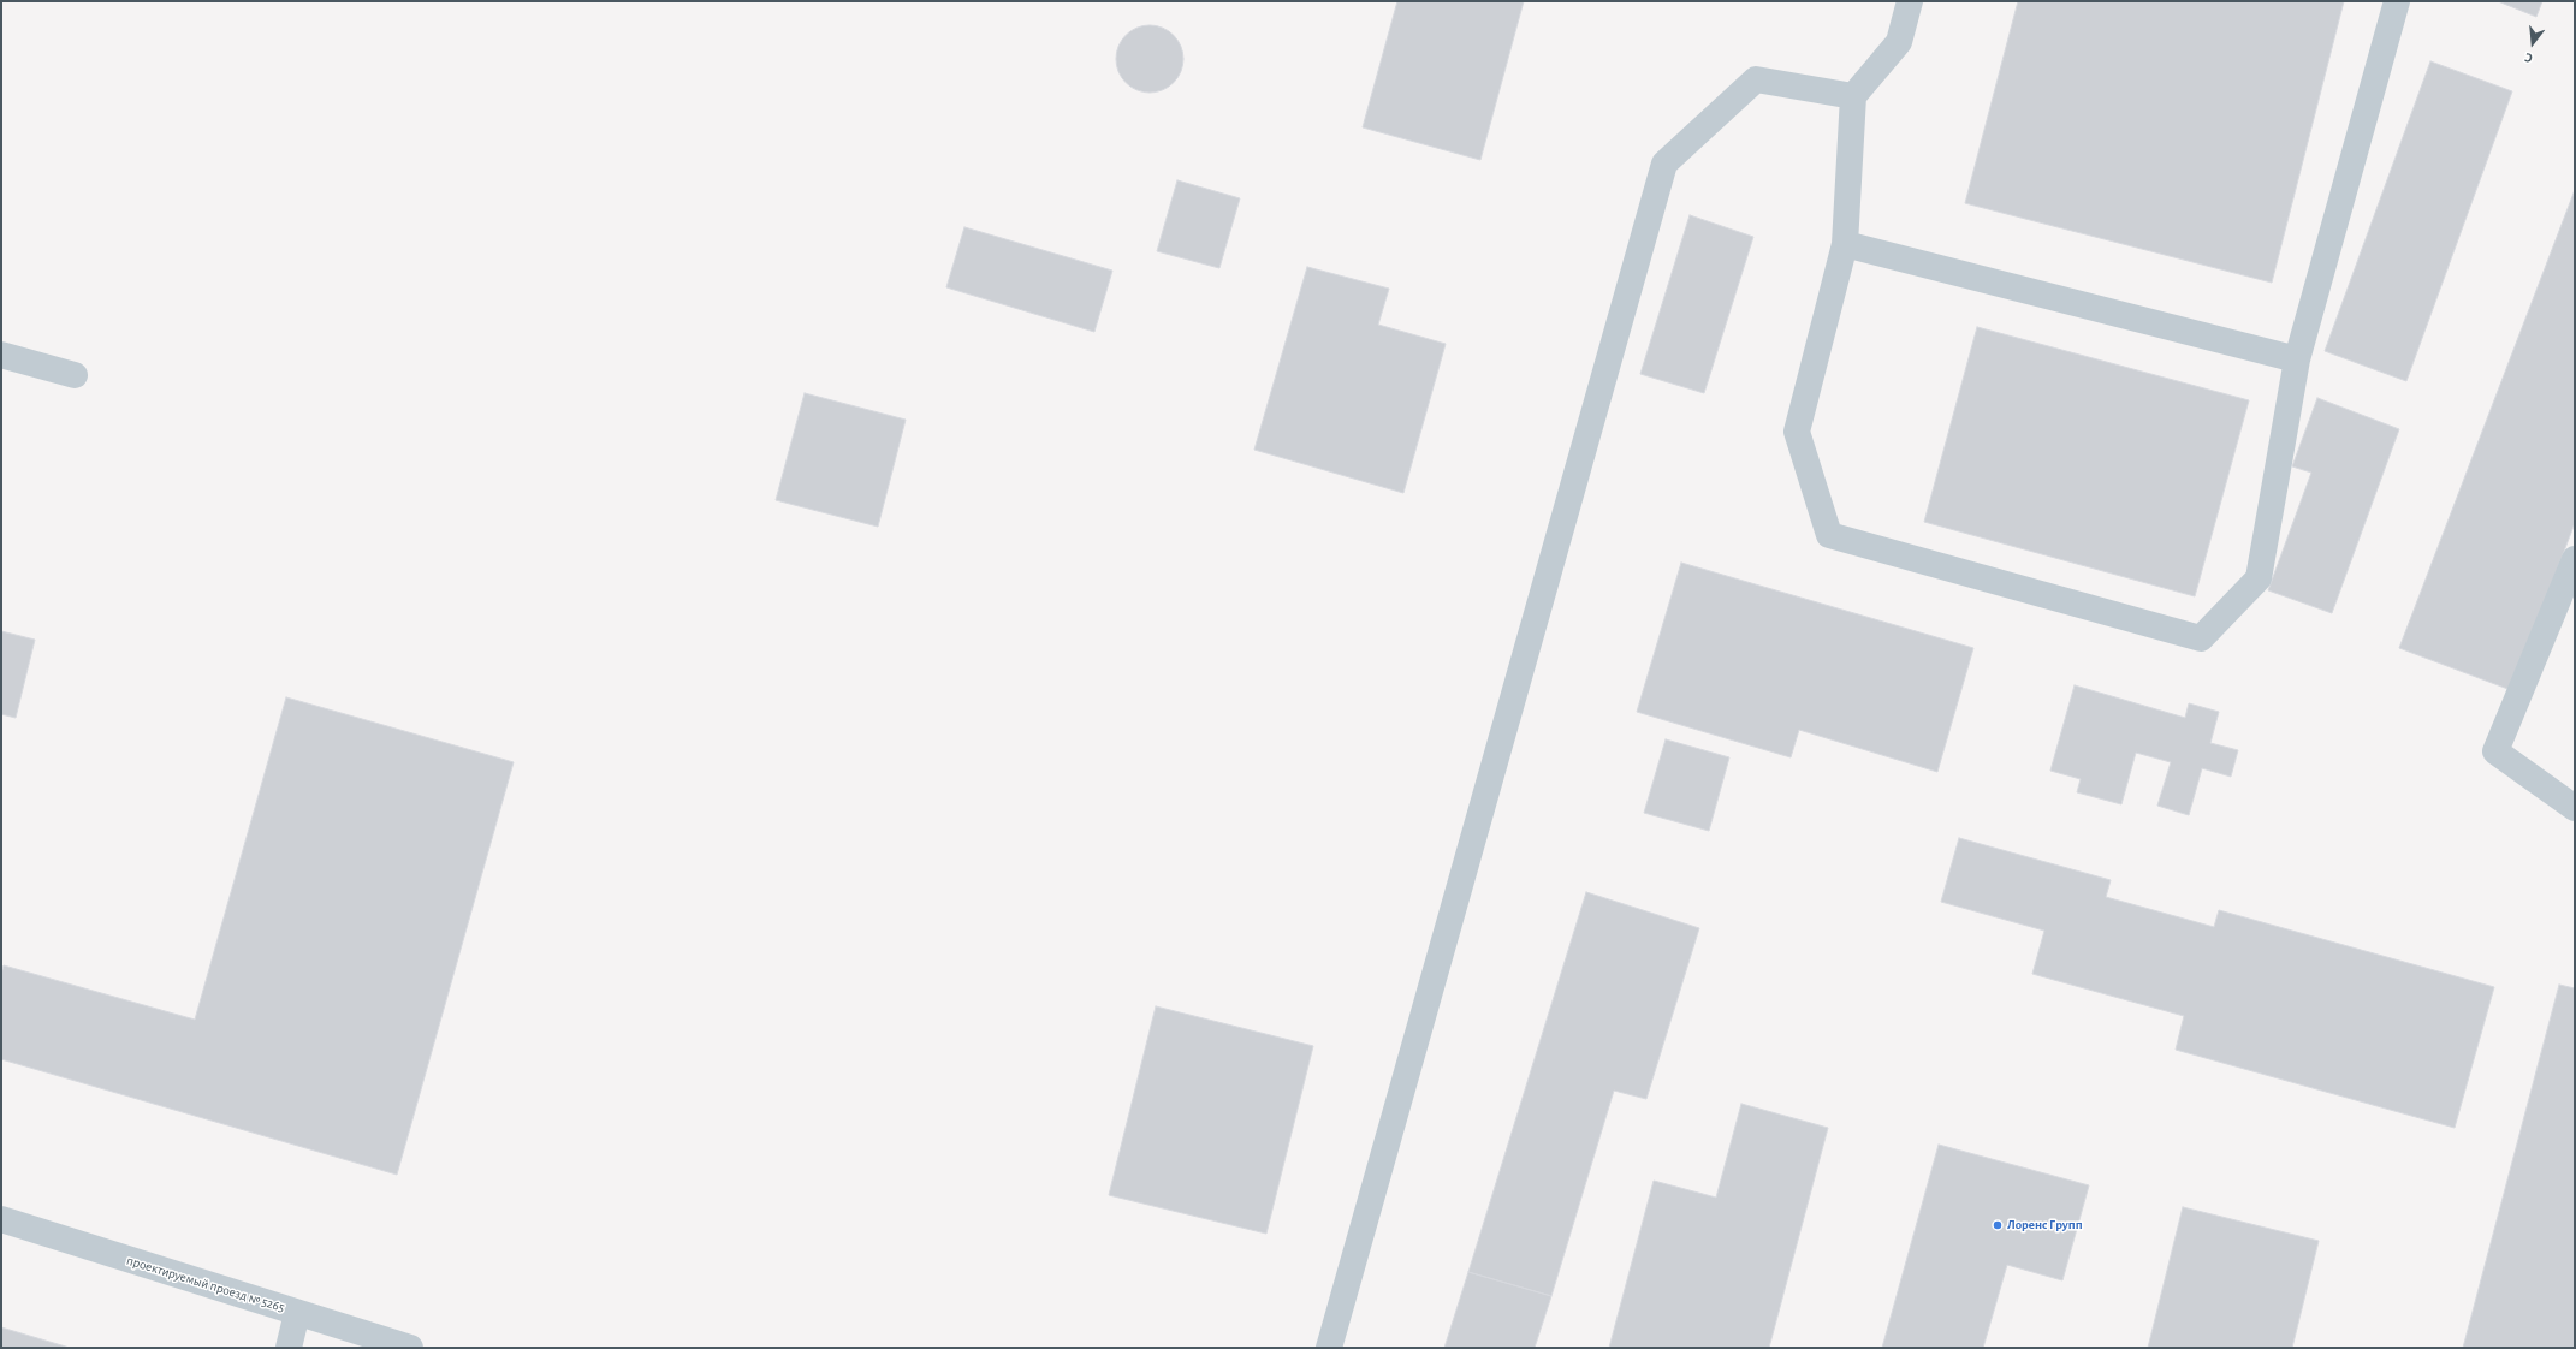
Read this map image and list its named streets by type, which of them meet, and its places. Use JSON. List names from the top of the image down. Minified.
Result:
{"streets":{"street":["проектируемый проезд № 5265"]},"places":["Лоренс Групп"],"north":"bottom"}
